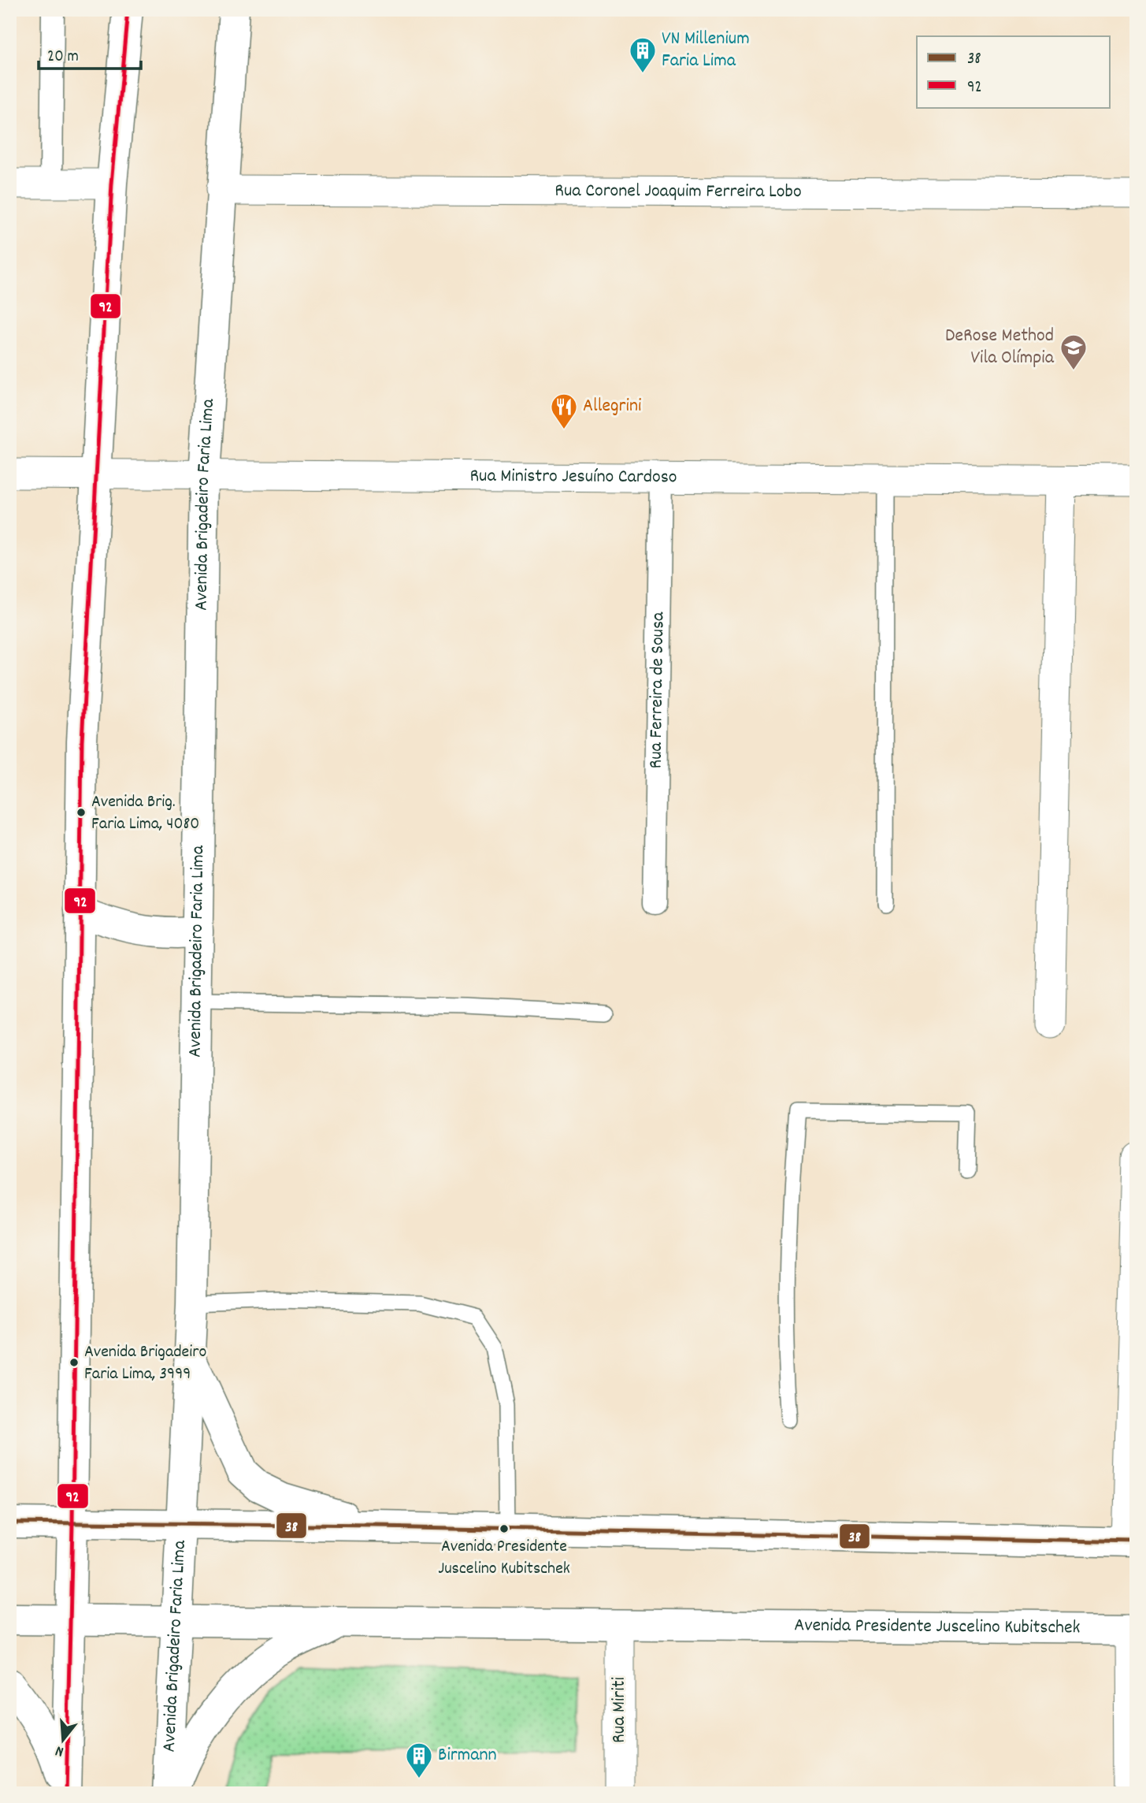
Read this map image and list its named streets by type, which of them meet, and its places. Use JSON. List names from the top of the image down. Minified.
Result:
{"streets":{"main road":["Avenida Brigadeiro Faria Lima","Avenida Presidente Juscelino Kubitschek"],"street":["Rua Coronel Joaquim Ferreira Lobo","Rua Ministro Jesuíno Cardoso","Rua Ferreira de Sousa","Rua Miriti"]},"crossings":[["Rua Coronel Joaquim Ferreira Lobo","Avenida Brigadeiro Faria Lima"],["Rua Ministro Jesuíno Cardoso","Avenida Brigadeiro Faria Lima"],["Rua Ministro Jesuíno Cardoso","Rua Ferreira de Sousa"],["Avenida Brigadeiro Faria Lima","Avenida Presidente Juscelino Kubitschek"],["Avenida Presidente Juscelino Kubitschek","Rua Miriti"]],"places":{"building":["VN Millenium Faria Lima","Birmann"],"school or university":["DeRose Method Vila Olímpia"],"restaurant":["Allegrini"],"other":["Avenida Brig. Faria Lima, 4080","Avenida Brigadeiro Faria Lima, 3999","Avenida Presidente Juscelino Kubitschek"]},"lines":["transit line 92","transit line 38"],"legend":["38","92"],"scale_bar":"20 m","north":"bottom"}
